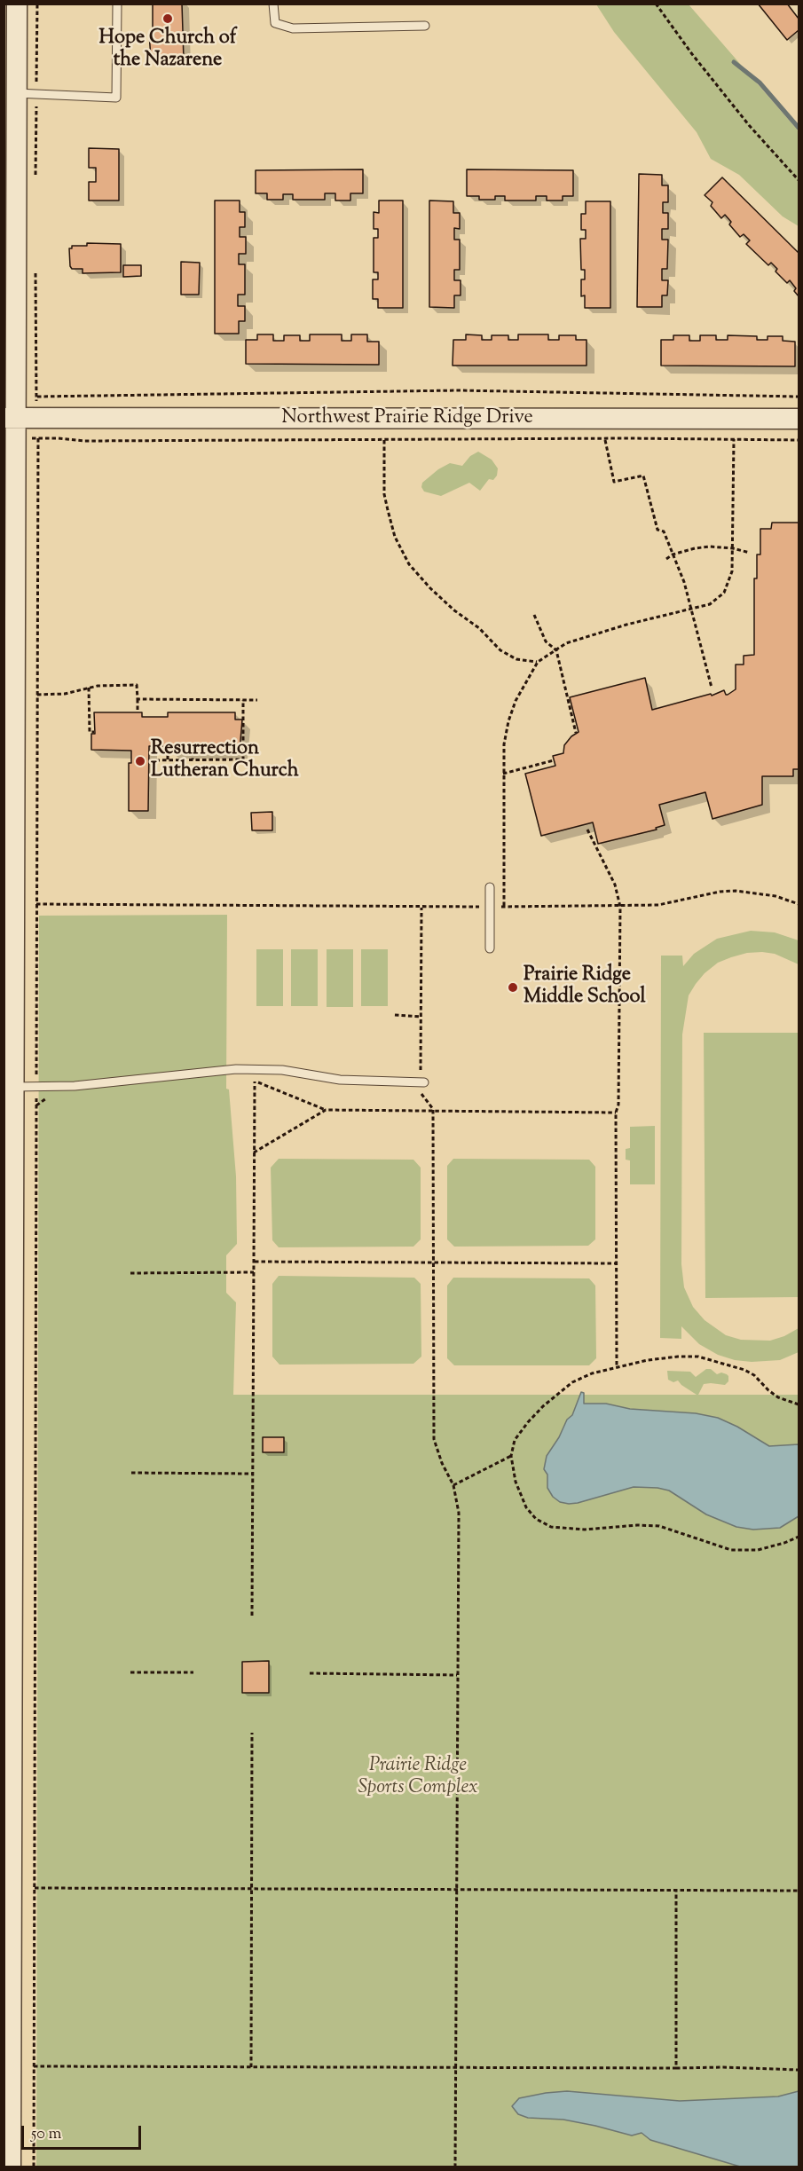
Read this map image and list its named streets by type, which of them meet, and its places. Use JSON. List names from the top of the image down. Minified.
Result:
{"streets":{"street":["Northwest Prairie Ridge Drive"]},"parks":["Prairie Ridge Sports Complex"],"places":["Hope Church of the Nazarene","Resurrection Lutheran Church","Prairie Ridge Middle School"],"scale_bar":"50 m"}
